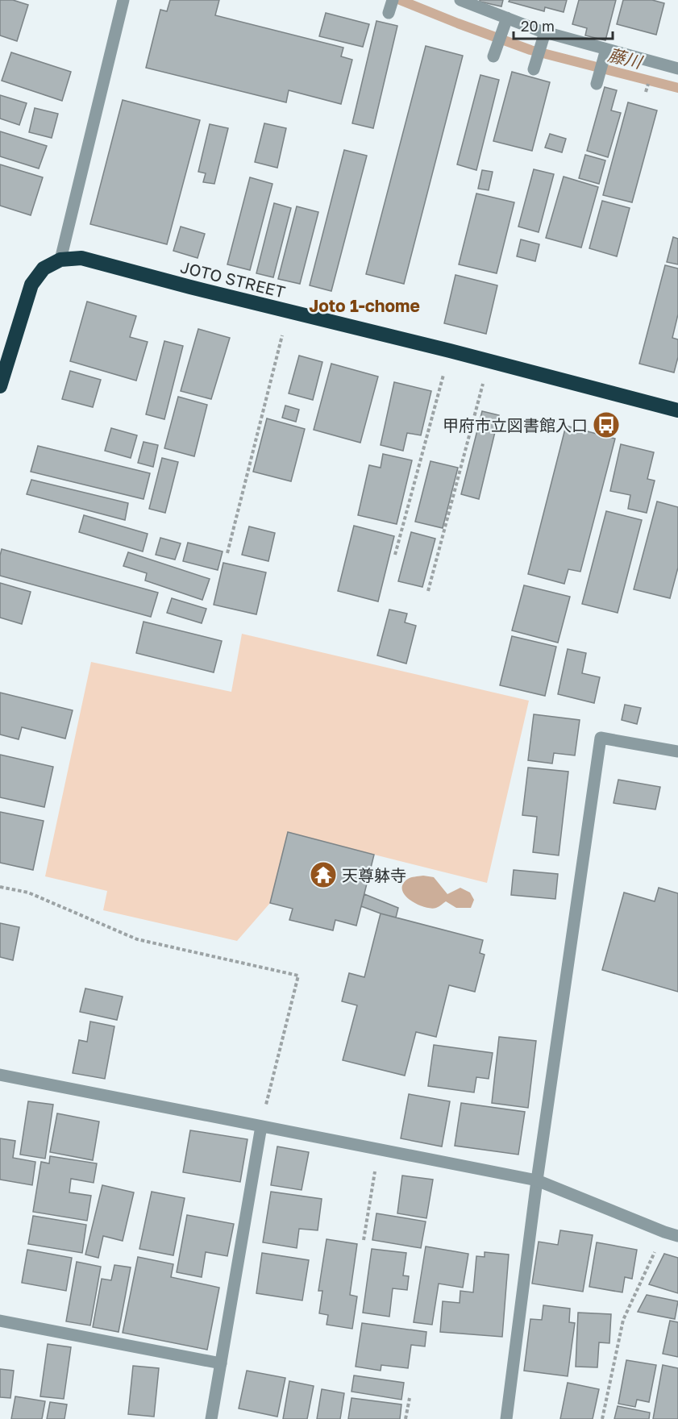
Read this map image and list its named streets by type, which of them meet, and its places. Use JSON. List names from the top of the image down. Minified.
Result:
{"streets":{"highway":["JOTO STREET"]},"districts":["Joto 1-chome"],"water":["藤川"],"places":{"bus stop":["甲府市立図書館入口"],"temple":["天尊躰寺"]},"scale_bar":"20 m"}
